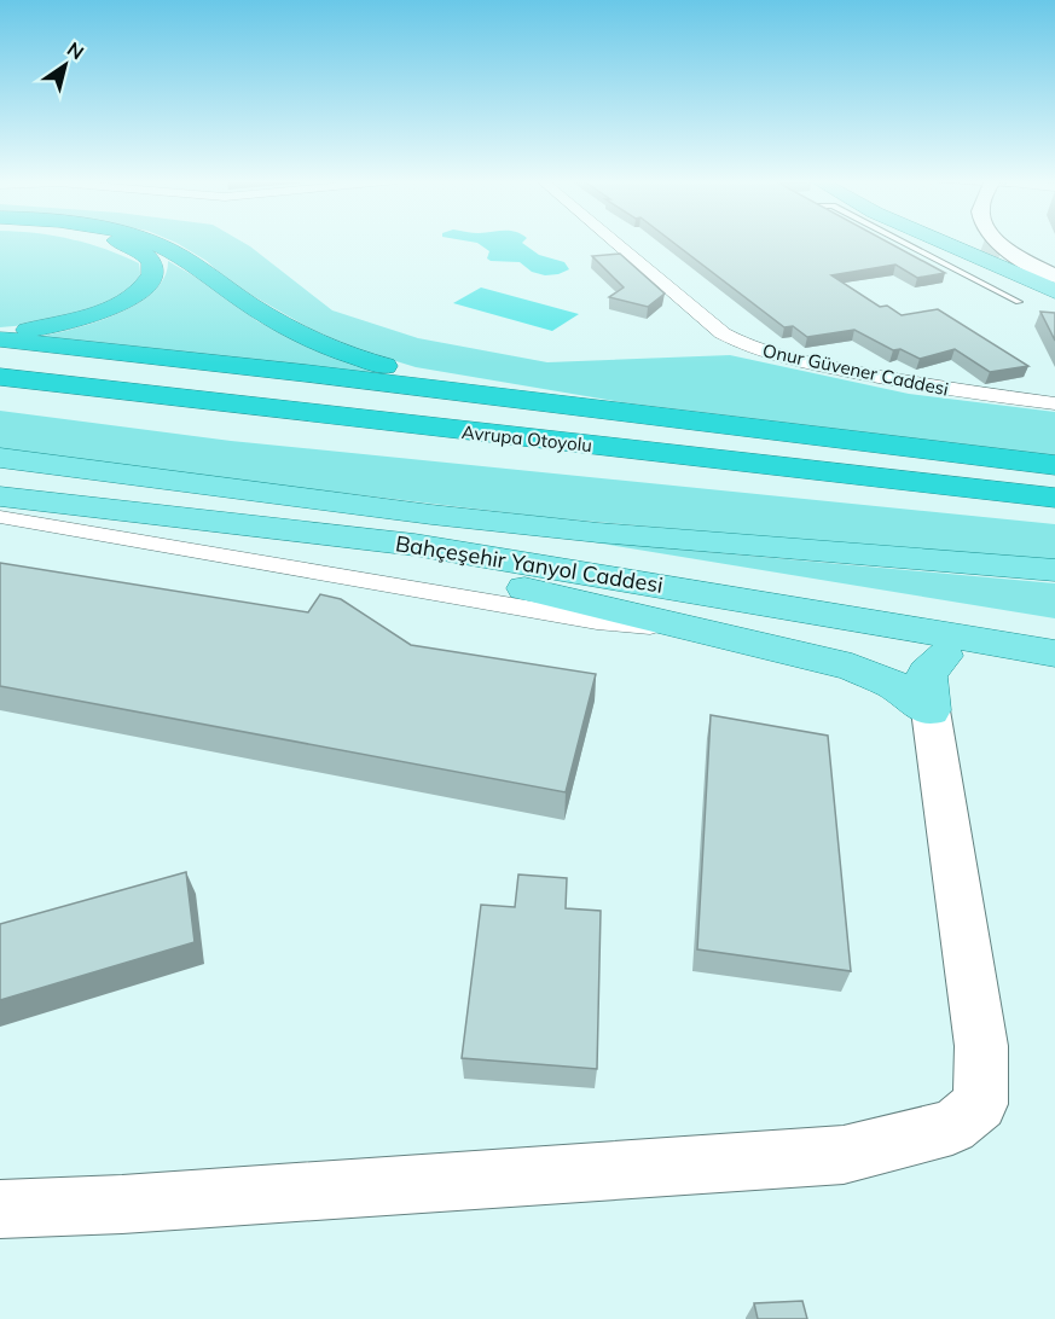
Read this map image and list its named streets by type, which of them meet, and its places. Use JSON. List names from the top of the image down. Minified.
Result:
{"streets":{"highway":["Avrupa Otoyolu"],"main road":["Bahçeşehir Yanyol Caddesi"],"street":["Onur Güvener Caddesi"]},"north":"top right"}
